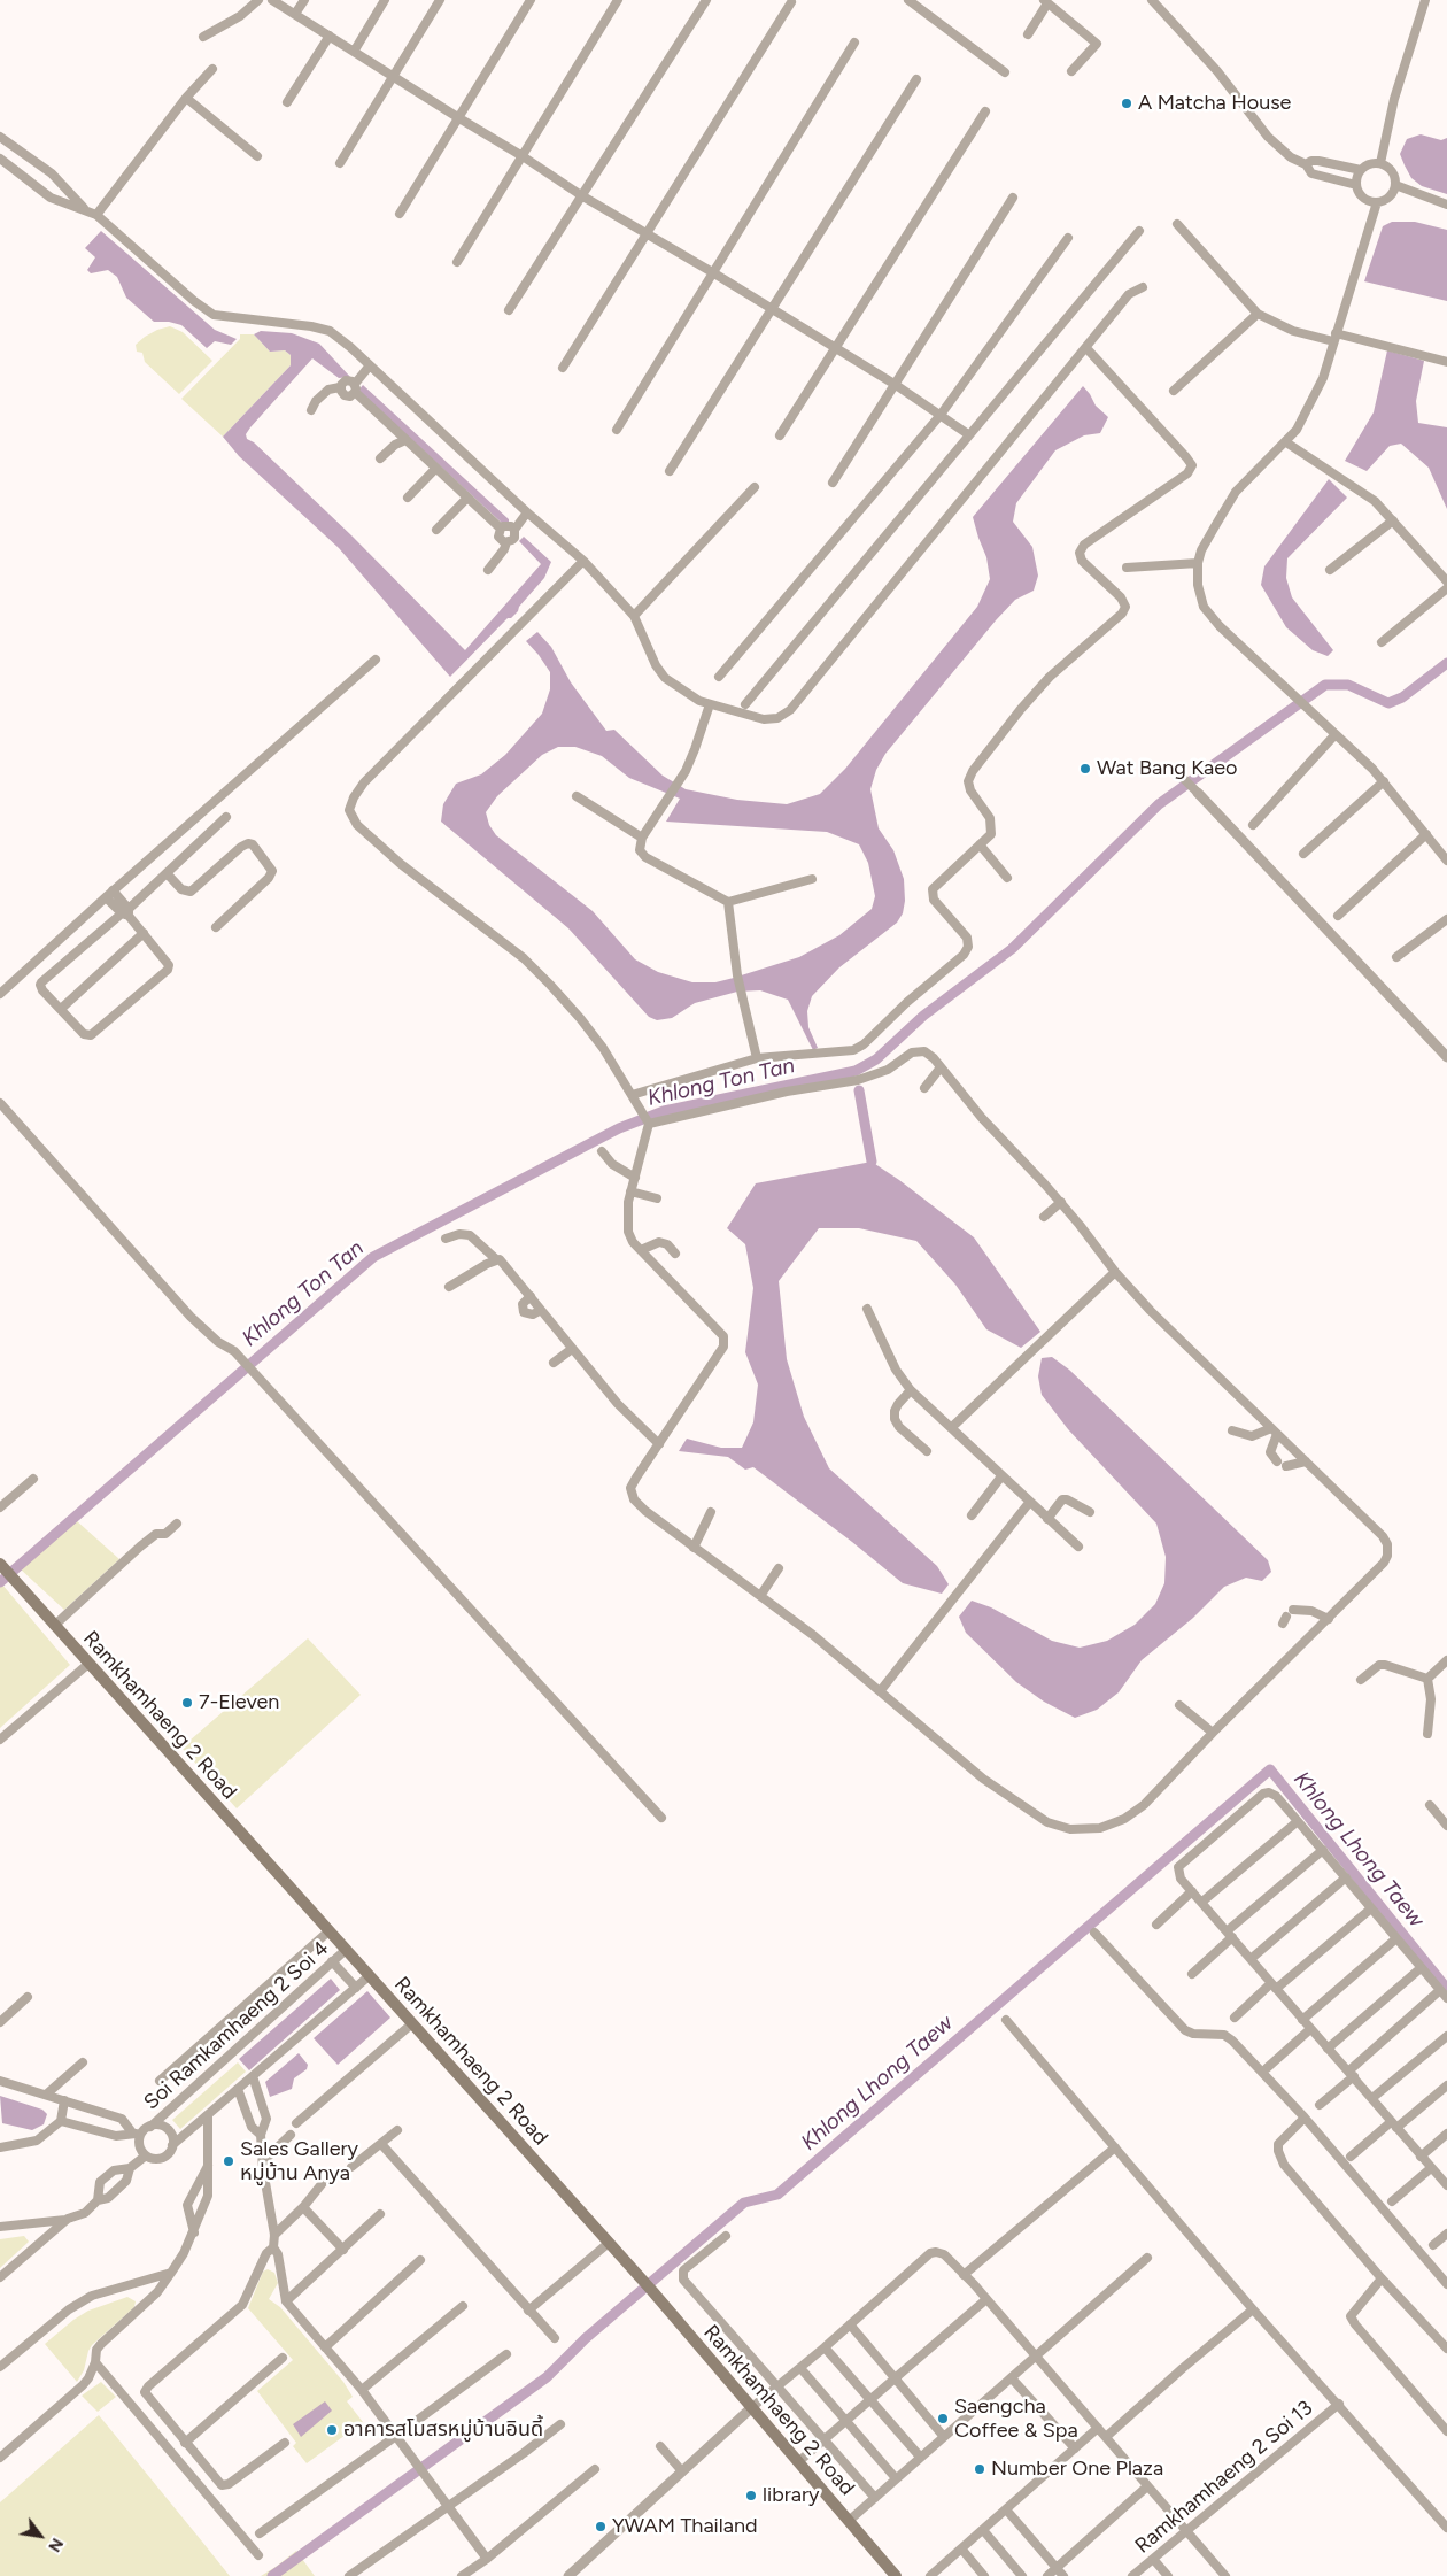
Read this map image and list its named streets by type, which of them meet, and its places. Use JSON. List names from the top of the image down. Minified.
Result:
{"streets":{"main road":["Ramkhamhaeng 2 Road"],"street":["Soi Ramkamhaeng 2 Soi 4","Ramkhamhaeng 2 Soi 13"]},"crossings":[["Ramkhamhaeng 2 Road","Soi Ramkamhaeng 2 Soi 4"]],"water":["Khlong Ton Tan","Khlong Lhong Taew"],"places":["A Matcha House","Wat Bang Kaeo","7-Eleven","Sales Gallery หมู่บ้าน Anya","Saengcha Coffee & Spa","อาคารสโมสรหมู่บ้านอินดี้","Number One Plaza","library","YWAM Thailand"],"north":"bottom right"}
